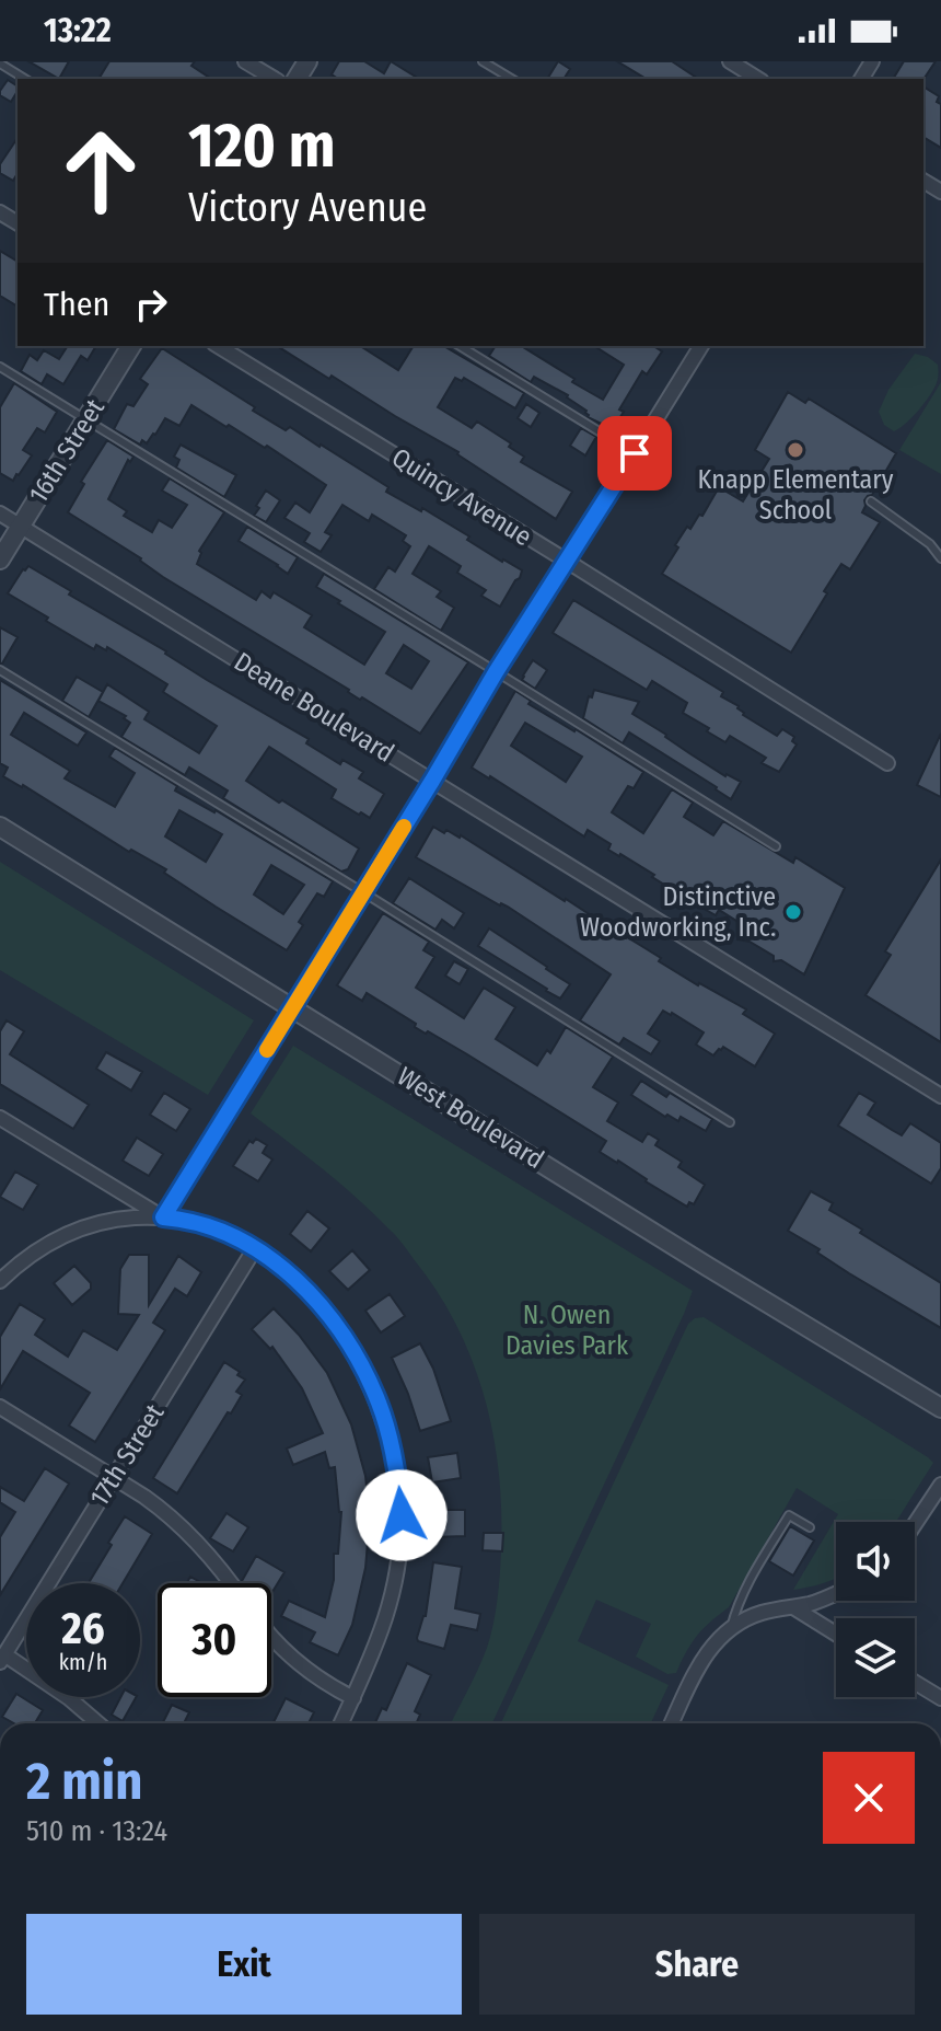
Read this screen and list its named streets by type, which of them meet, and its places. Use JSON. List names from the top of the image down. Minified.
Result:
{"streets":{"street":["16th Street","Quincy Avenue","Deane Boulevard","West Boulevard","17th Street"]},"crossings":[["16th Street","Deane Boulevard"]],"parks":["N. Owen Davies Park"],"places":["Knapp Elementary School","Distinctive Woodworking, Inc."],"page":{"status":"13:22","turn":["120 m","Victory Avenue"],"then":"Then","speed":"26 km/h","limit":"30","heading":["2 min","510 m · 13:24"],"buttons":["Exit","Share"]}}
